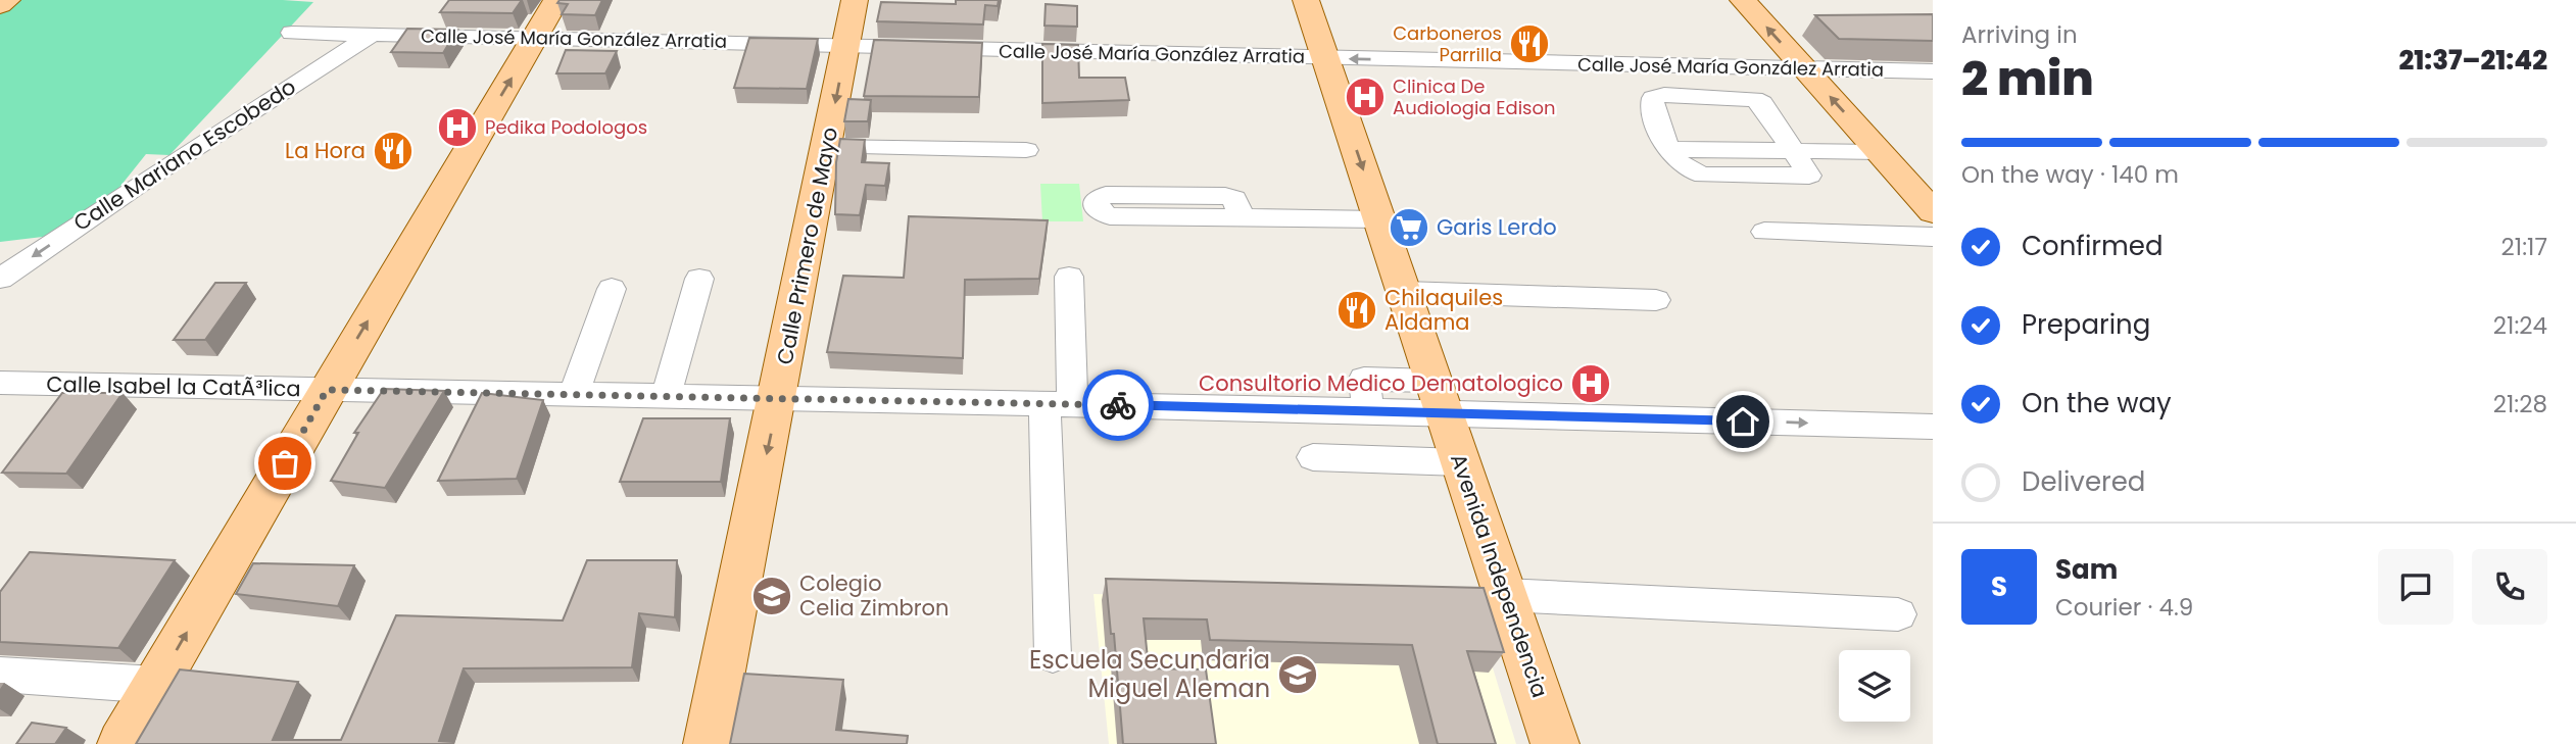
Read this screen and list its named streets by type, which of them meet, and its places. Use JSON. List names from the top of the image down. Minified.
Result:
{"streets":{"main road":["Calle Primero de Mayo","Avenida Independencia"],"street":["Calle José María González Arratia","Calle Mariano Escobedo","Calle Isabel la CatÃ³lica"]},"crossings":[["Calle José María González Arratia","Calle Mariano Escobedo"],["Calle José María González Arratia","Calle Primero de Mayo"],["Calle José María González Arratia","Avenida Independencia"],["Calle Primero de Mayo","Calle Isabel la CatÃ³lica"],["Calle Isabel la CatÃ³lica","Avenida Independencia"]],"one_way":["Calle Mariano Escobedo","Calle Primero de Mayo"],"places":{"restaurant":["Carboneros Parrilla","La Hora","Chilaquiles Aldama"],"hospital":["Clinica De Audiologia Edison","Pedika Podologos","Consultorio Medico Dematologico"],"supermarket":["Garis Lerdo"],"school or university":["Colegio Celia Zimbron","Escuela Secundaria Miguel Aleman"]},"page":{"heading":["2 min","Arriving in","21:37–21:42"],"panel":["Sam","Courier · 4.9"],"bar":"On the way · 140 m","list":[["Confirmed","21:17"],["Preparing","21:24"],["On the way","21:28"],"Delivered"],"round":"S"}}
